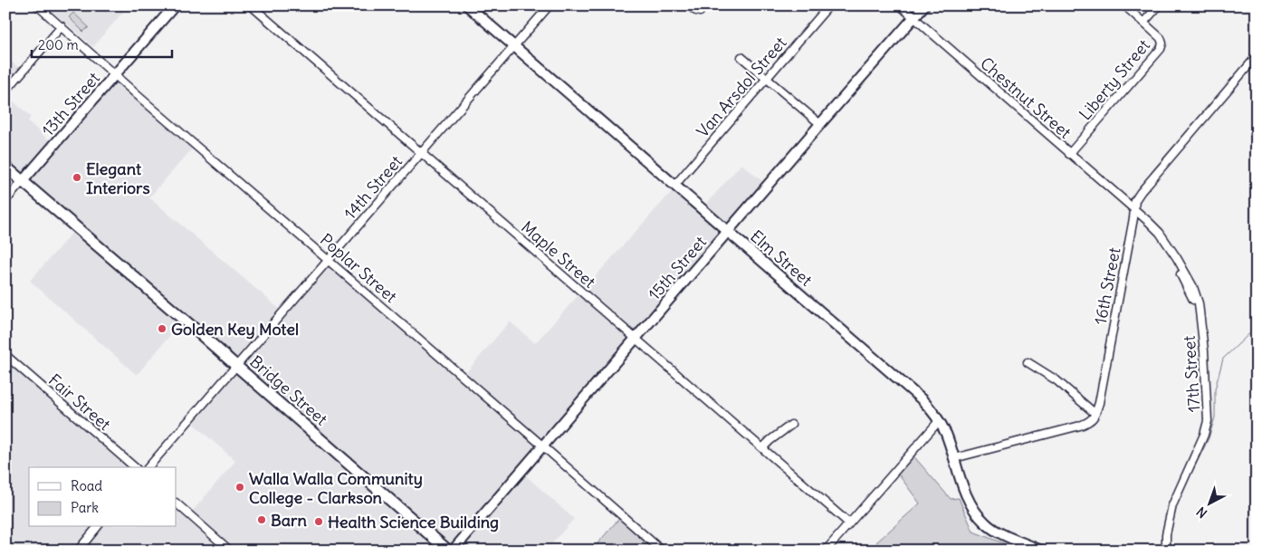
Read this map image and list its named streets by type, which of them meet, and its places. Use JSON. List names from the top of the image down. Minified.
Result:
{"streets":{"highway":["Bridge Street"],"main road":["13th Street","Elm Street","15th Street"],"street":["Liberty Street","Van Arsdol Street","Chestnut Street","14th Street","Maple Street","Poplar Street","16th Street","17th Street","Fair Street"]},"crossings":[["Liberty Street","Chestnut Street"],["Van Arsdol Street","Elm Street"],["Chestnut Street","15th Street"],["Chestnut Street","16th Street"],["Chestnut Street","17th Street"],["13th Street","Poplar Street"],["13th Street","Bridge Street"],["14th Street","Maple Street"],["14th Street","Elm Street"],["14th Street","Poplar Street"],["14th Street","Bridge Street"],["Maple Street","15th Street"],["Elm Street","15th Street"],["Poplar Street","15th Street"],["16th Street","17th Street"]],"places":["Elegant Interiors","Golden Key Motel","Walla Walla Community College - Clarkson","Barn","Health Science Building"],"legend":["Road","Park"],"scale_bar":"200 m","north":"bottom left"}
